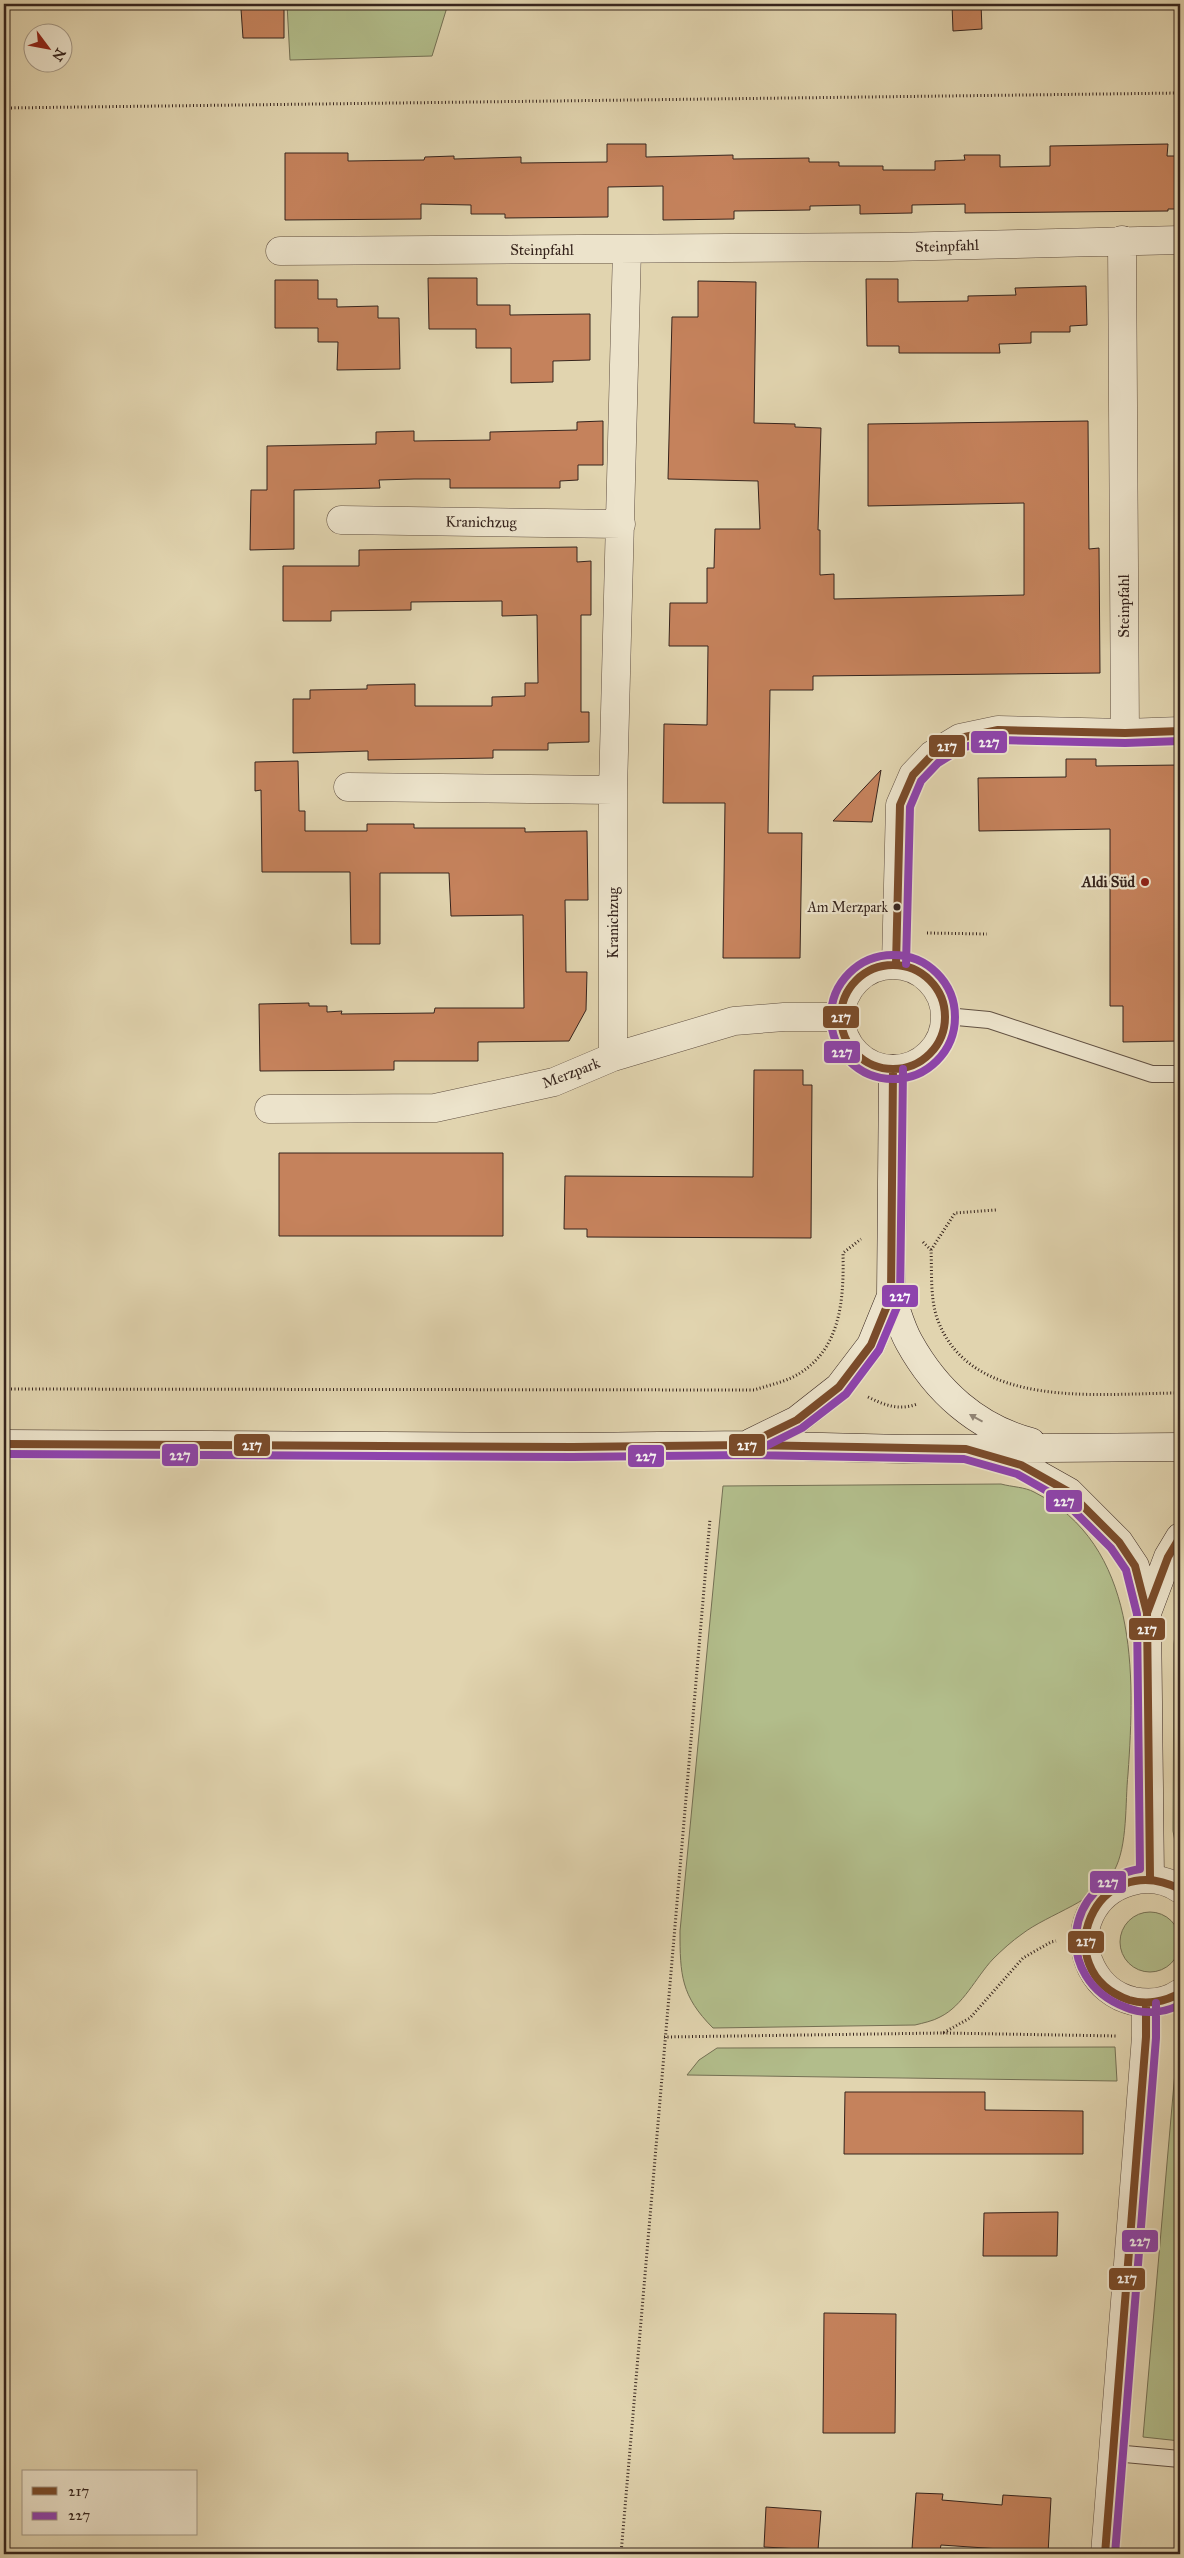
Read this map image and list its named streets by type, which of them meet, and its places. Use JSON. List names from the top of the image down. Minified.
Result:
{"streets":{"street":["Steinpfahl","Kranichzug","Merzpark"]},"crossings":[["Steinpfahl","Kranichzug"],["Kranichzug","Merzpark"]],"places":["Aldi Süd","Am Merzpark"],"lines":["transit line 217","transit line 227"],"legend":["217","227"],"north":"bottom right"}
